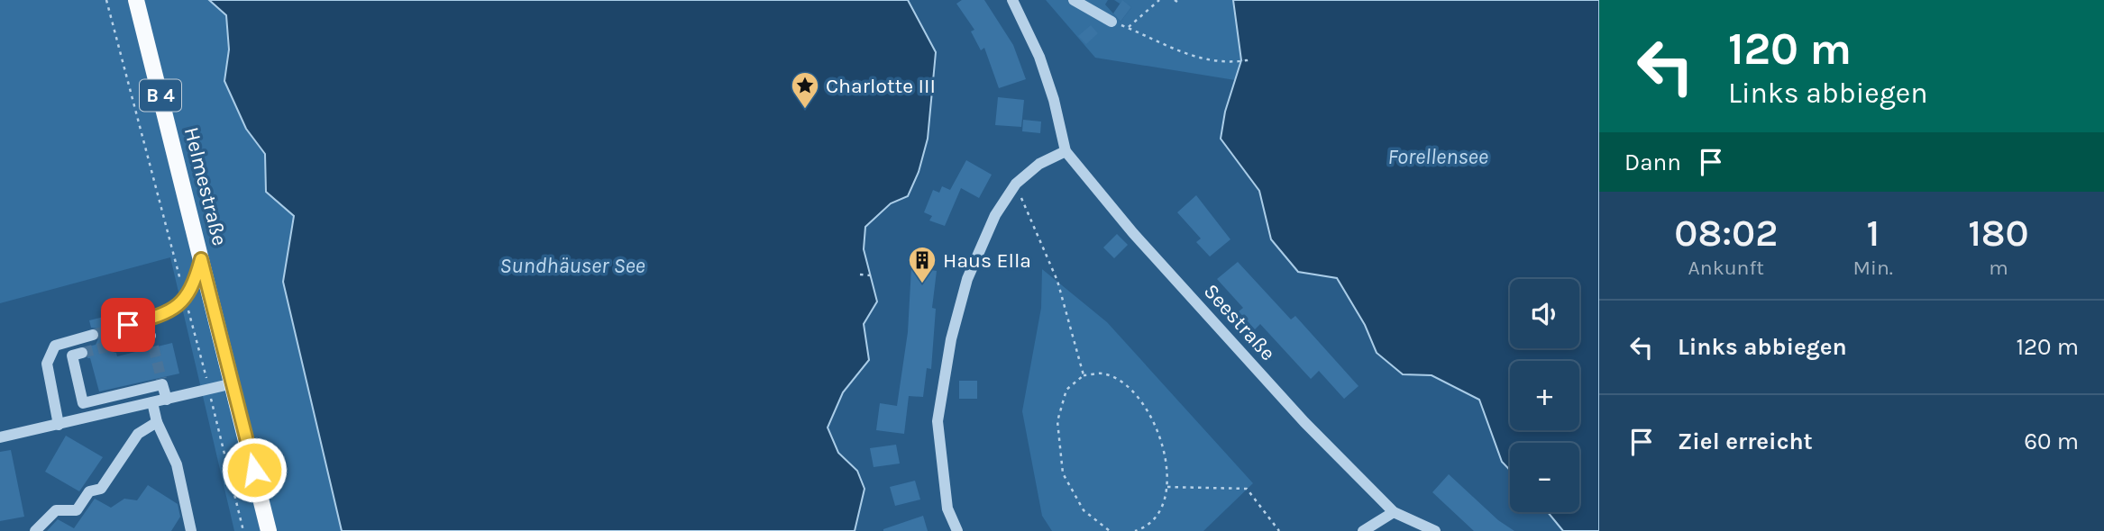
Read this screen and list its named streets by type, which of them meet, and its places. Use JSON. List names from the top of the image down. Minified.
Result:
{"streets":{"main road":["B 4","Helmestraße"],"street":["Seestraße"]},"water":["Forellensee","Sundhäuser See"],"places":{"place":["Charlotte III"],"building":["Haus Ella"]},"page":{"turn":["120 m","Links abbiegen"],"then":"Dann","eta":["08:02","Ankunft","1","Min.","180","m"],"map_buttons":["+","−"],"list":[{"name":"Links abbiegen","value":"120 m"},{"name":"Ziel erreicht","value":"60 m"}]}}
